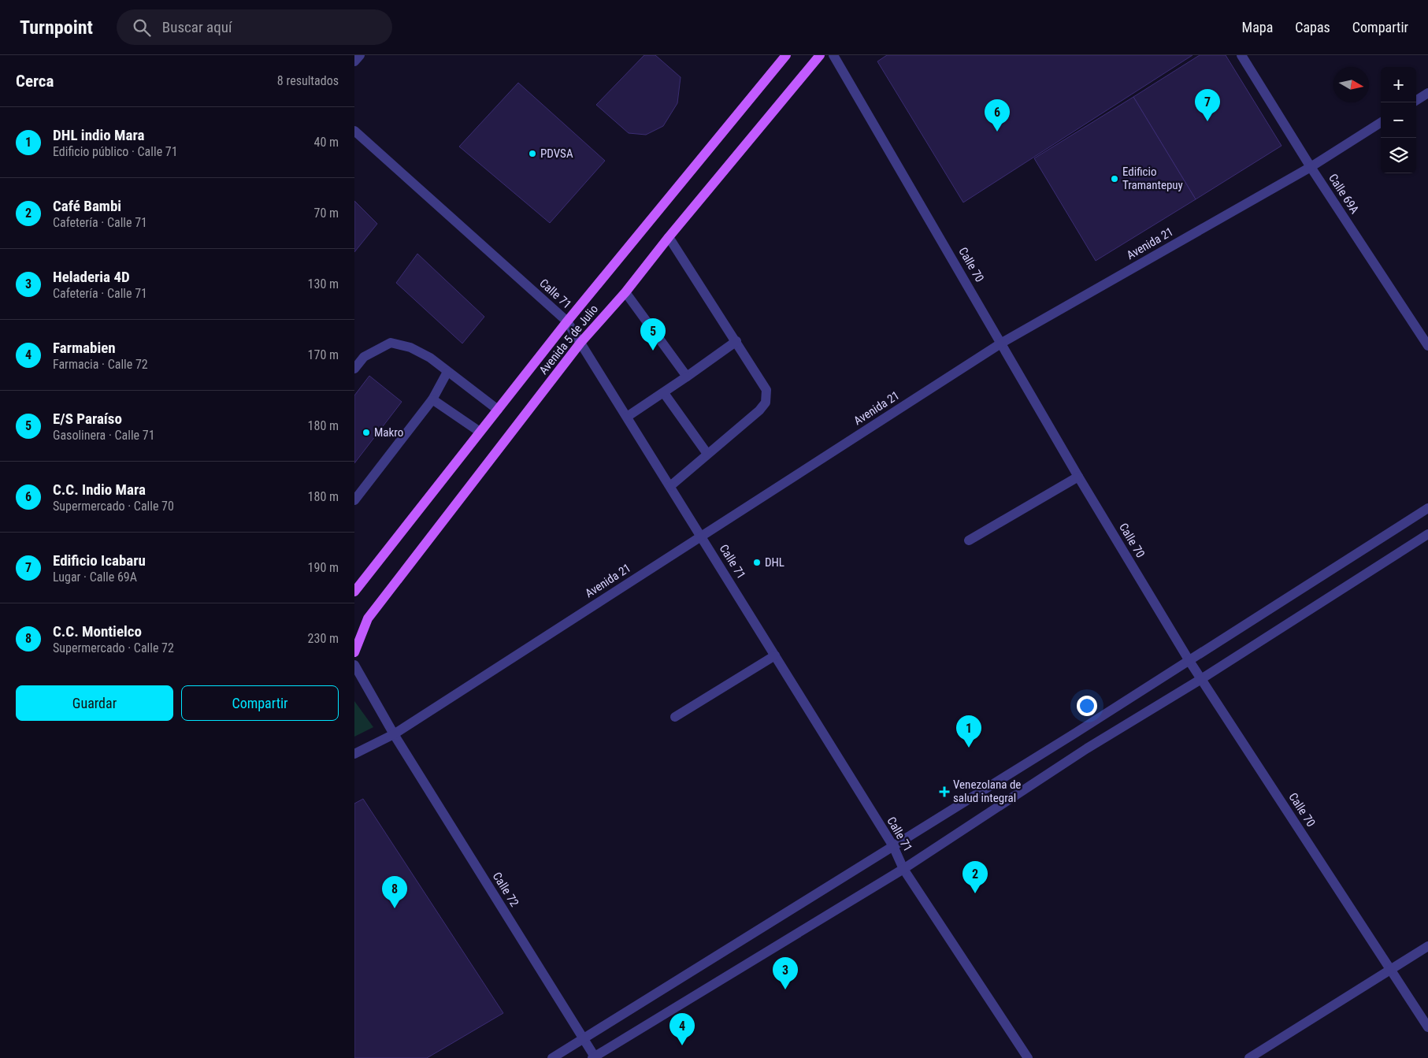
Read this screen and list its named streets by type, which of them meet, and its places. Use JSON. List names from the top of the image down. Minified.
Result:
{"streets":{"main road":["Avenida 5 de Julio"],"street":["Calle 69A","Avenida 21","Calle 70","Calle 71","Calle 72"]},"crossings":[["Calle 69A","Avenida 21"],["Avenida 21","Calle 70"],["Avenida 21","Calle 71"],["Avenida 21","Calle 72"],["Calle 71","Avenida 5 de Julio"]],"places":{"other":["PDVSA","Edificio Tramantepuy","Makro","DHL"],"health":["Venezolana de salud integral"]},"north":"right","page":{"header":"Turnpoint","search":"Buscar aquí","nav":["Mapa","Capas","Compartir"],"heading":["Cerca","8 resultados"],"map_buttons":["+","−"],"pins":["7","6","5","1","2","8","3","4"],"list":[{"mark":"1","name":"DHL indio Mara","note":"Edificio público · Calle 71","value":"40 m"},{"mark":"2","name":"Café Bambi","note":"Cafetería · Calle 71","value":"70 m"},{"mark":"3","name":"Heladeria 4D","note":"Cafetería · Calle 71","value":"130 m"},{"mark":"4","name":"Farmabien","note":"Farmacia · Calle 72","value":"170 m"},{"mark":"5","name":"E/S Paraíso","note":"Gasolinera · Calle 71","value":"180 m"},{"mark":"6","name":"C.C. Indio Mara","note":"Supermercado · Calle 70","value":"180 m"},{"mark":"7","name":"Edificio Icabaru","note":"Lugar · Calle 69A","value":"190 m"},{"mark":"8","name":"C.C. Montielco","note":"Supermercado · Calle 72","value":"230 m"}],"buttons":["Guardar","Compartir"]}}
